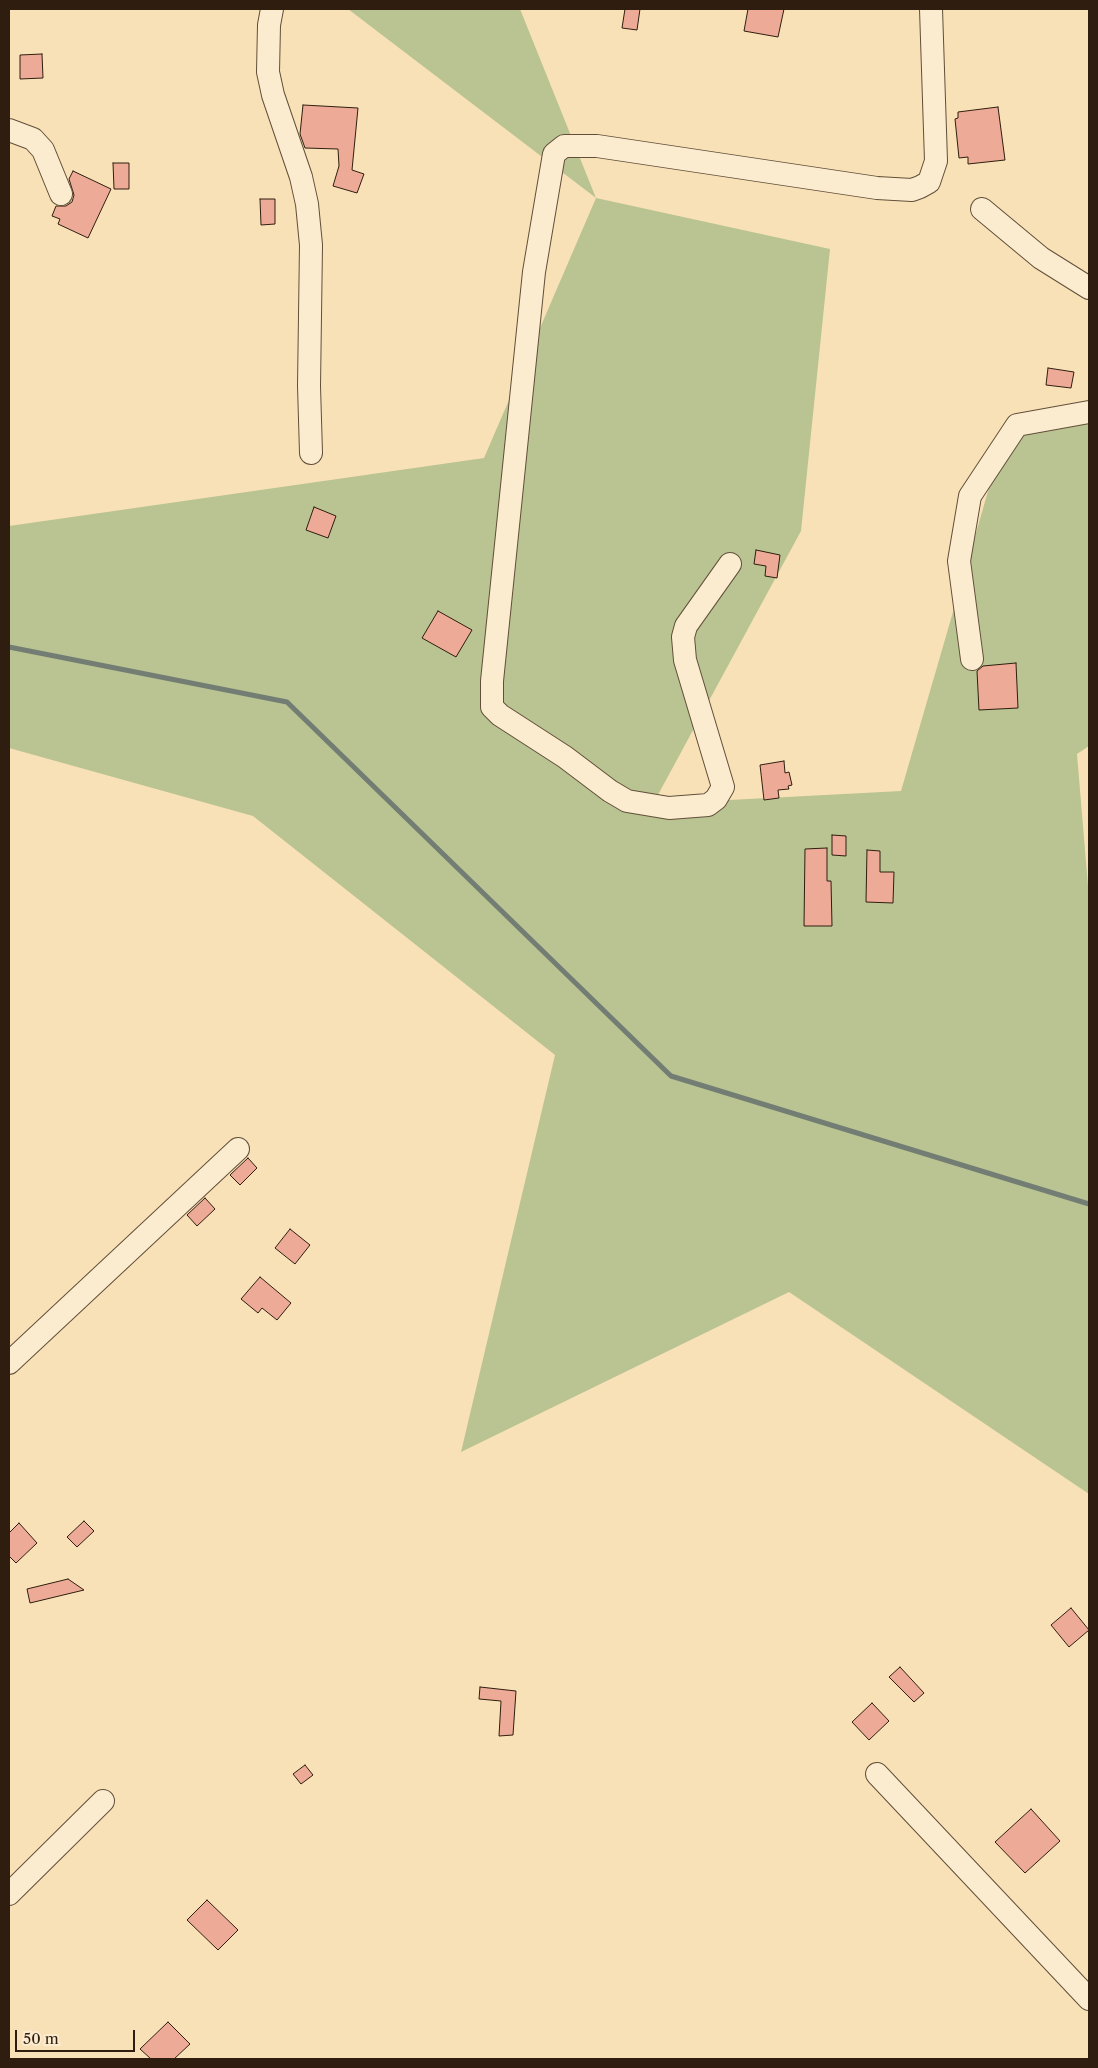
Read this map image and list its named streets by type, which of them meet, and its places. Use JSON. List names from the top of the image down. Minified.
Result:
{"scale_bar":"50 m"}
